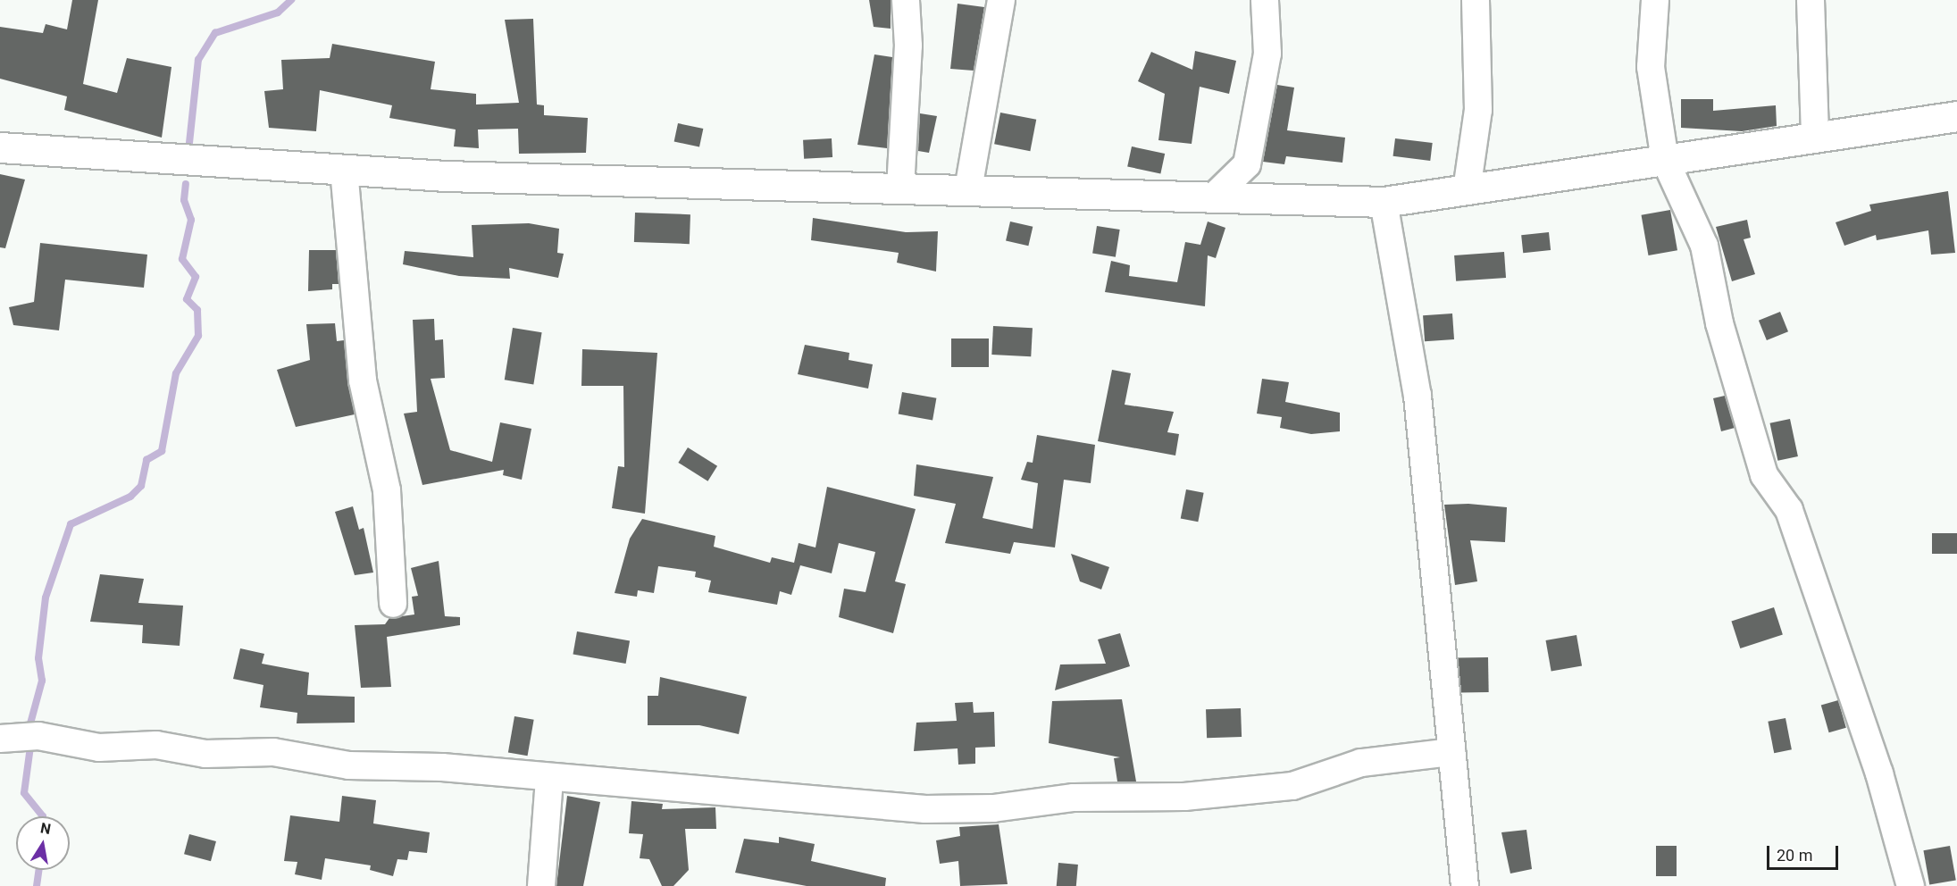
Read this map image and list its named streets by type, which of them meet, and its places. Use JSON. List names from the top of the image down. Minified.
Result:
{"scale_bar":"20 m","north":"top"}
